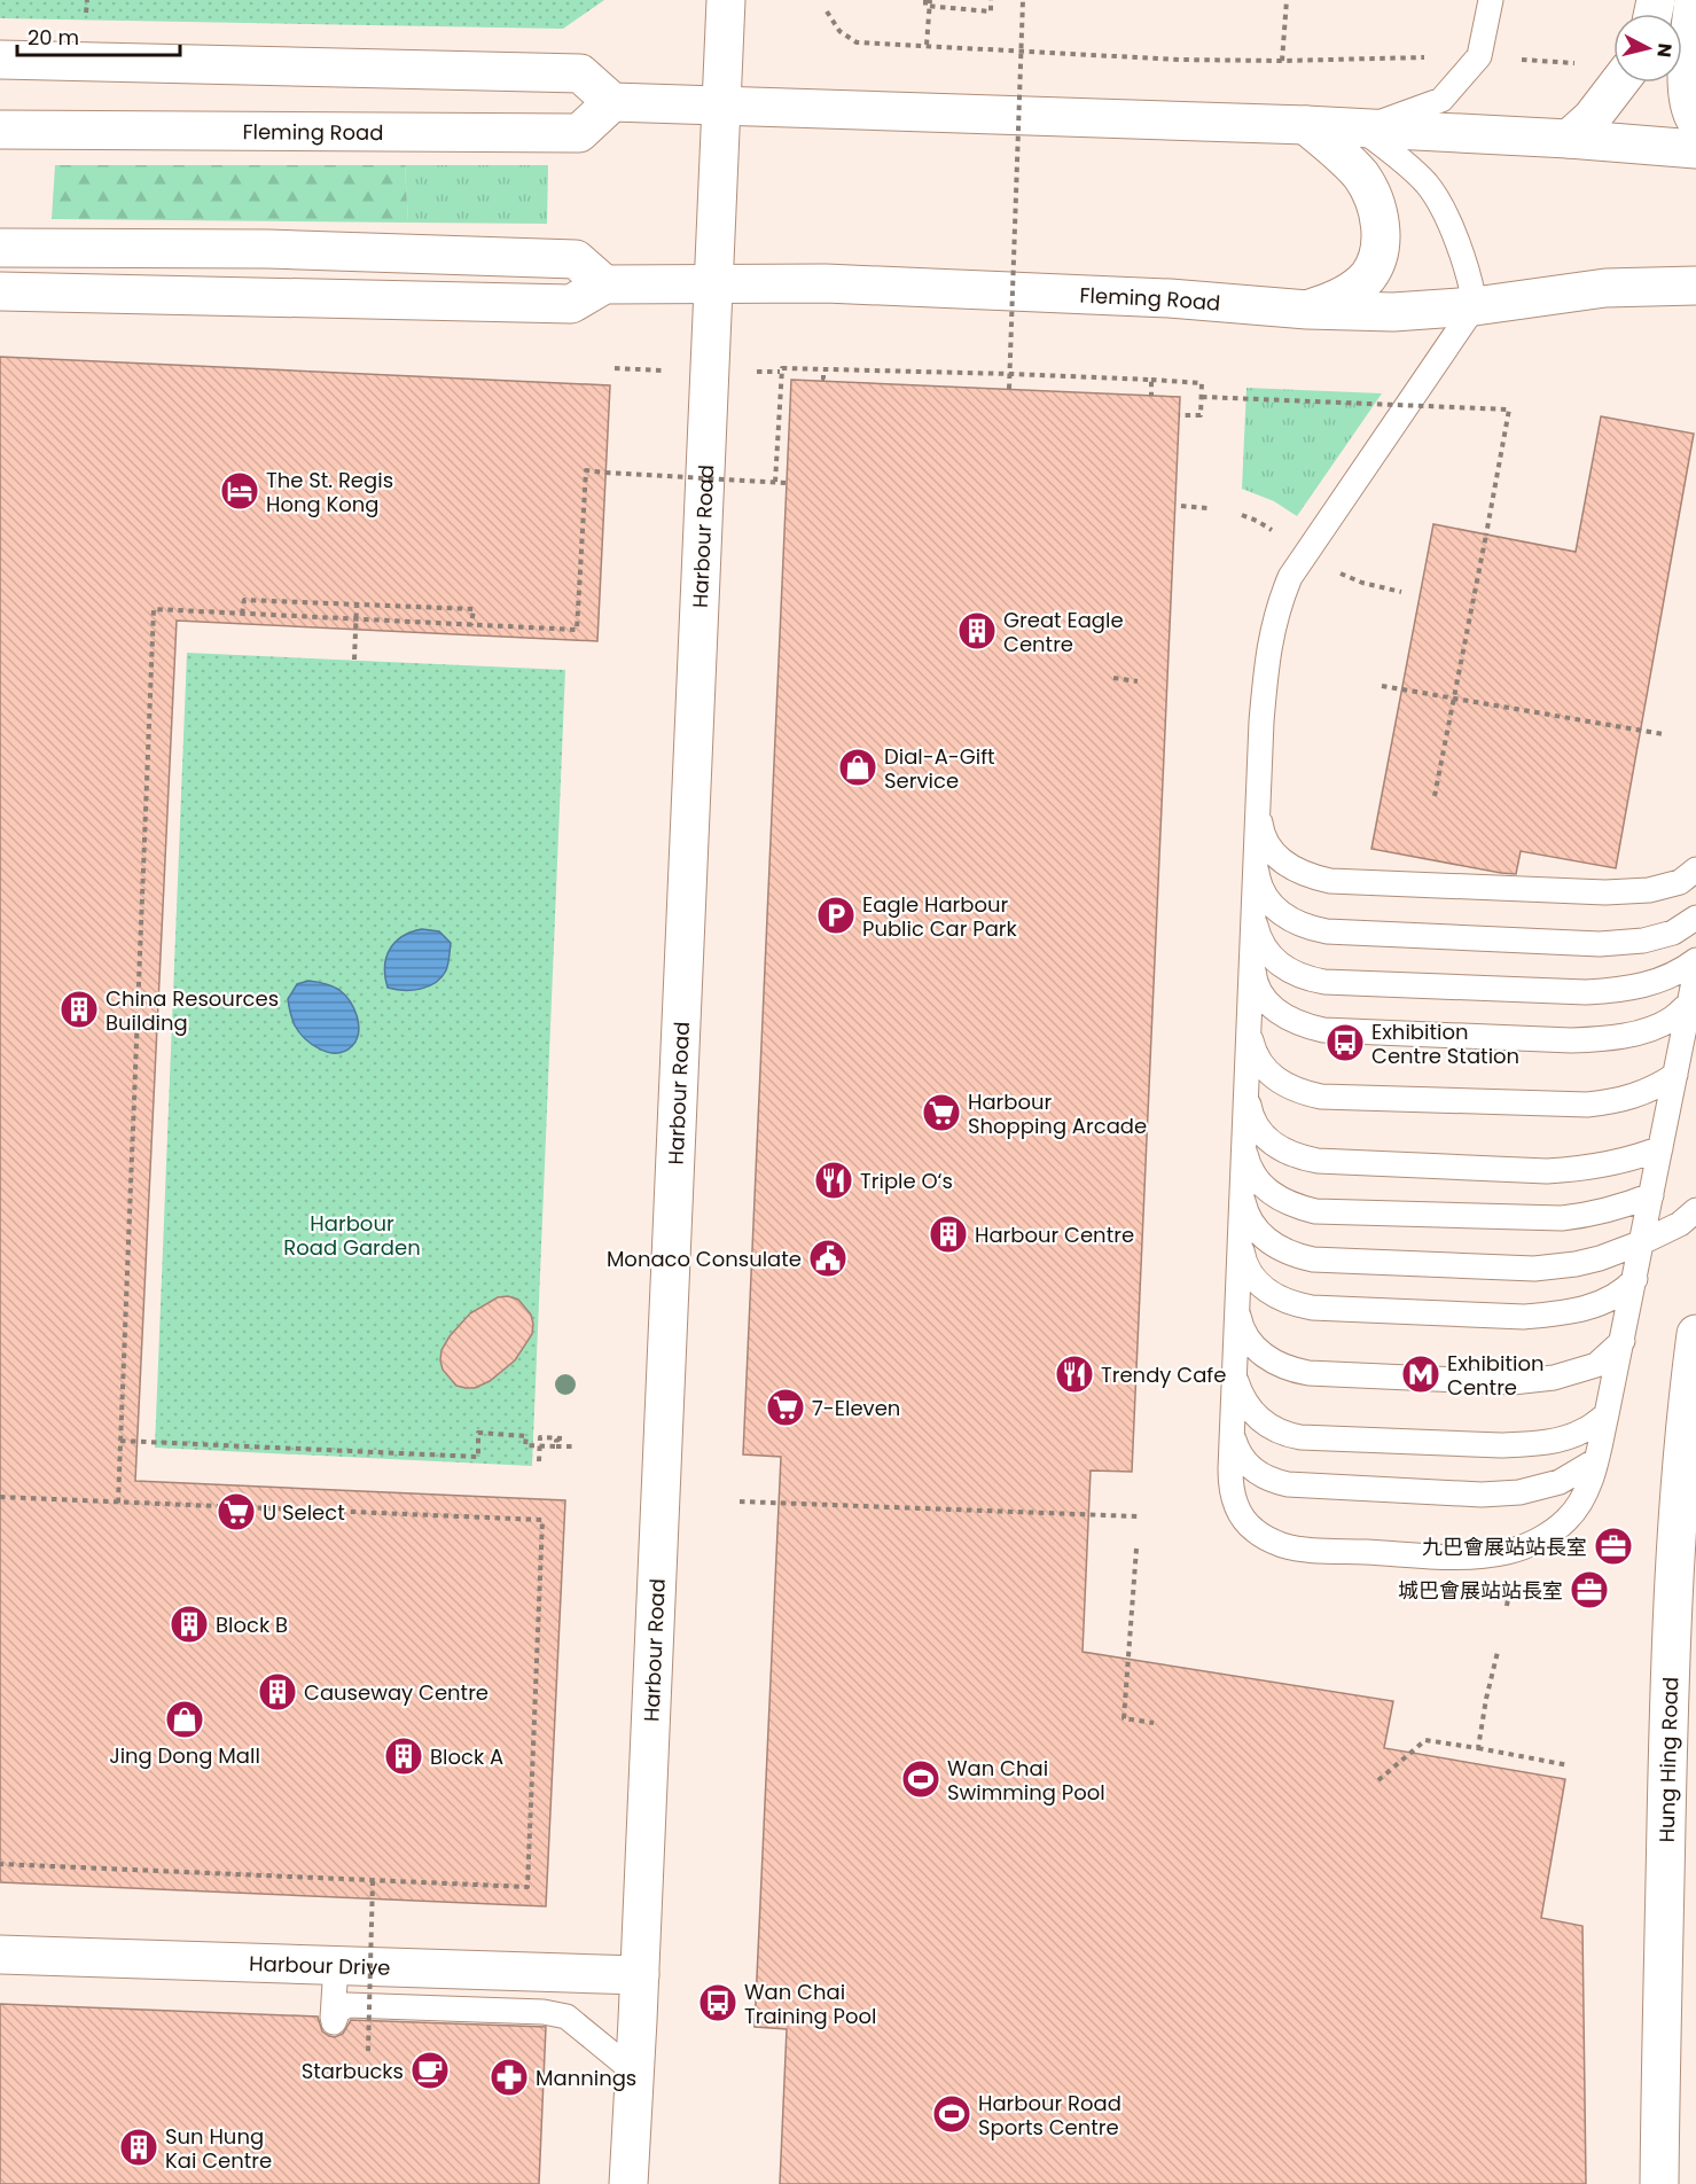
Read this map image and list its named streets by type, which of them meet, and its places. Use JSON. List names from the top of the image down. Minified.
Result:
{"streets":{"main road":["Fleming Road","Harbour Road","Hung Hing Road","Harbour Drive"]},"crossings":[["Fleming Road","Harbour Road"],["Harbour Road","Harbour Drive"]],"parks":["Harbour Road Garden"],"places":{"hotel":["The St. Regis Hong Kong"],"building":["Great Eagle Centre","China Resources Building","Harbour Centre","Block B","Causeway Centre","Block A","Sun Hung Kai Centre"],"shop":["Dial-A-Gift Service","Jing Dong Mall"],"parking":["Eagle Harbour Public Car Park"],"bus stop":["Exhibition Centre Station","Wan Chai Training Pool"],"supermarket":["Harbour Shopping Arcade","7-Eleven","U Select"],"restaurant":["Triple O‘s","Trendy Cafe"],"public building":["Monaco Consulate"],"metro station":["Exhibition Centre"],"office":["九巴會展站站長室","城巴會展站站長室"],"sports":["Wan Chai Swimming Pool","Harbour Road Sports Centre"],"cafe":["Starbucks"],"pharmacy":["Mannings"]},"scale_bar":"20 m","north":"right"}
